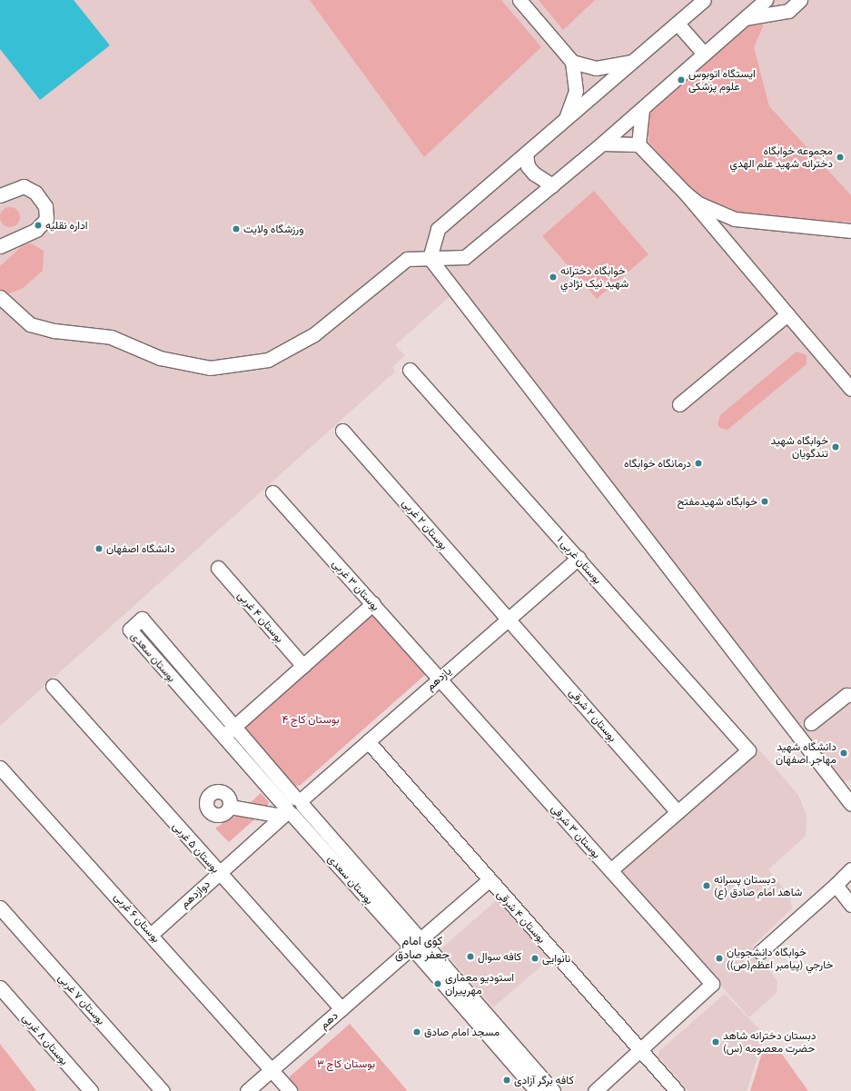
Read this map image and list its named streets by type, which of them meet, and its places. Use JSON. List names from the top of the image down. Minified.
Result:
{"streets":{"street":["بوستان ۲ غربی","بوستان غربی ۱","بوستان ۳ غربی","بوستان ۴ غربی","بوستان سعدی","یازدهم","بوستان ۲ شرقی","بوستان ۳ شرقی","بوستان ۵ غربی","دوازدهم","بوستان ۴ شرقی","بوستان ۶ غربی","بوستان ۷ غربی","دهم","بوستان ۸ غربی"]},"crossings":[["بوستان ۲ غربی","یازدهم"],["بوستان ۲ غربی","بوستان ۲ شرقی"],["بوستان غربی ۱","یازدهم"],["بوستان غربی ۱","بوستان ۲ شرقی"],["بوستان ۳ غربی","یازدهم"],["بوستان ۳ غربی","بوستان ۳ شرقی"],["بوستان سعدی","یازدهم"],["بوستان سعدی","دوازدهم"],["بوستان سعدی","دهم"],["یازدهم","بوستان ۲ شرقی"],["یازدهم","بوستان ۳ شرقی"],["یازدهم","دوازدهم"],["یازدهم","بوستان ۴ شرقی"],["بوستان ۳ شرقی","بوستان ۴ شرقی"],["بوستان ۵ غربی","دوازدهم"],["بوستان ۵ غربی","دهم"],["دوازدهم","بوستان ۶ غربی"],["بوستان ۴ شرقی","دهم"],["بوستان ۶ غربی","دهم"]],"districts":["کوی امام جعفر صادق"],"parks":["بوستان کاج ۴","بوستان کاج ۳"],"places":["ایستگاه اتوبوس علوم پزشکی","مجموعه خوابگاه دخترانه شهيد علم الهدي","اداره نقليه","ورزشگاه ولایت","خوابگاه دخترانه شهيد نيک نژادي","خوابگاه شهید تندگویان","درمانگاه خوابگاه","خوابگاه شهیدمفتح","دانشگاه اصفهان","دانشگاه شهید مهاجر اصفهان","دبستان پسرانه شاهد امام صادق (ع)","کافه سوال","نانوایی","خوابگاه دانشجويان خارجي (پيامبر اعظم(ص))","استودیو معماری مهرپیران","مسجد امام صادق","دبستان دخترانه شاهد حضرت معصومه (س)","کافه برگر آزادی"]}
